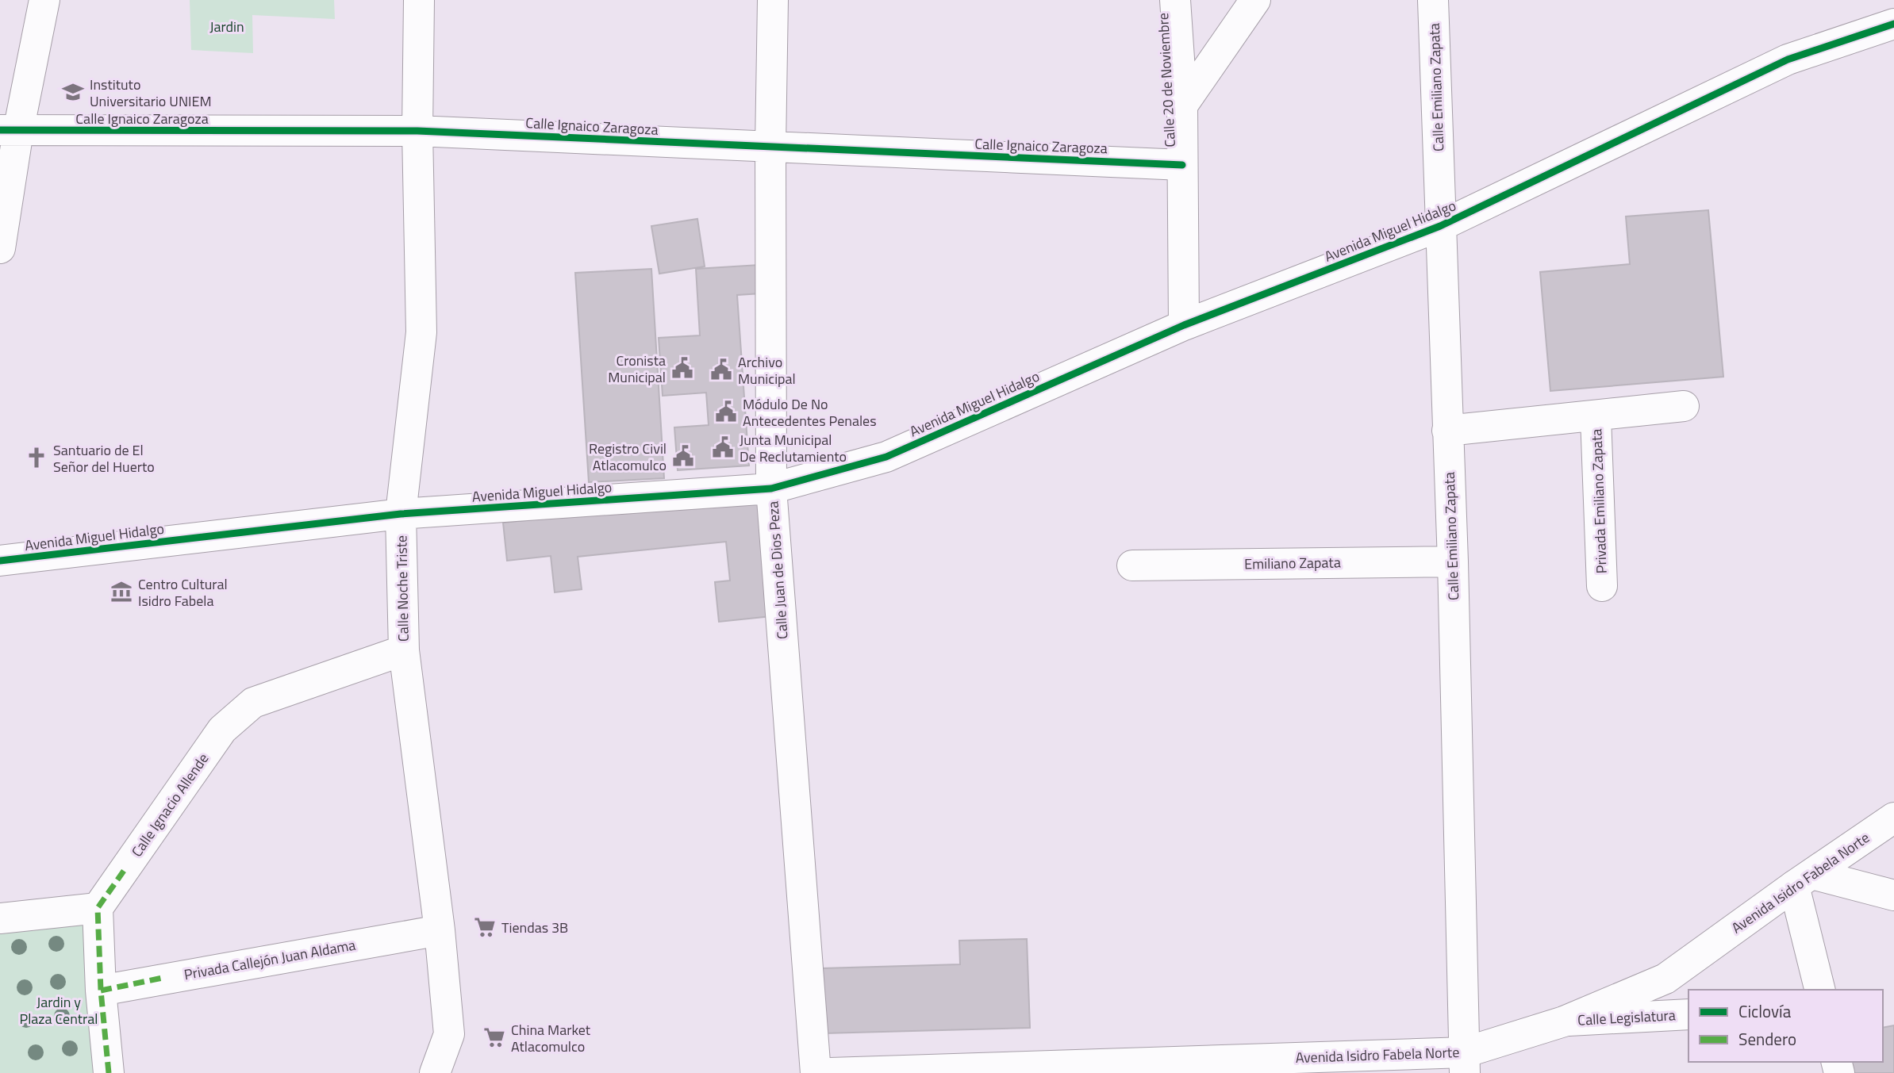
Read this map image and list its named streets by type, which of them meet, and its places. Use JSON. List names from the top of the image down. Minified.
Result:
{"streets":{"street":["Calle 20 de Noviembre","Calle Emiliano Zapata","Calle Ignaico Zaragoza","Avenida Miguel Hidalgo","Privada Emiliano Zapata","Emiliano Zapata","Calle Juan de Dios Peza","Calle Noche Triste","Calle Ignacio Allende","Avenida Isidro Fabela Norte","Privada Callejón Juan Aldama","Calle Legislatura"]},"crossings":[["Calle 20 de Noviembre","Calle Ignaico Zaragoza"],["Calle 20 de Noviembre","Avenida Miguel Hidalgo"],["Calle Emiliano Zapata","Avenida Miguel Hidalgo"],["Calle Emiliano Zapata","Privada Emiliano Zapata"],["Calle Emiliano Zapata","Emiliano Zapata"],["Calle Emiliano Zapata","Avenida Isidro Fabela Norte"],["Calle Ignaico Zaragoza","Calle Juan de Dios Peza"],["Calle Ignaico Zaragoza","Calle Noche Triste"],["Avenida Miguel Hidalgo","Calle Juan de Dios Peza"],["Avenida Miguel Hidalgo","Calle Noche Triste"],["Calle Noche Triste","Calle Ignacio Allende"],["Calle Noche Triste","Privada Callejón Juan Aldama"],["Avenida Isidro Fabela Norte","Calle Legislatura"]],"parks":["Jardin","Jardin y Plaza Central"],"places":{"school or university":["Instituto Universitario UNIEM"],"public building":["Cronista Municipal","Archivo Municipal","Módulo De No Antecedentes Penales","Junta Municipal De Reclutamiento","Registro Civil Atlacomulco"],"church":["Santuario de El Señor del Huerto"],"museum":["Centro Cultural Isidro Fabela"],"supermarket":["Tiendas 3B","China Market Atlacomulco"]},"legend":["Ciclovía","Sendero"]}
